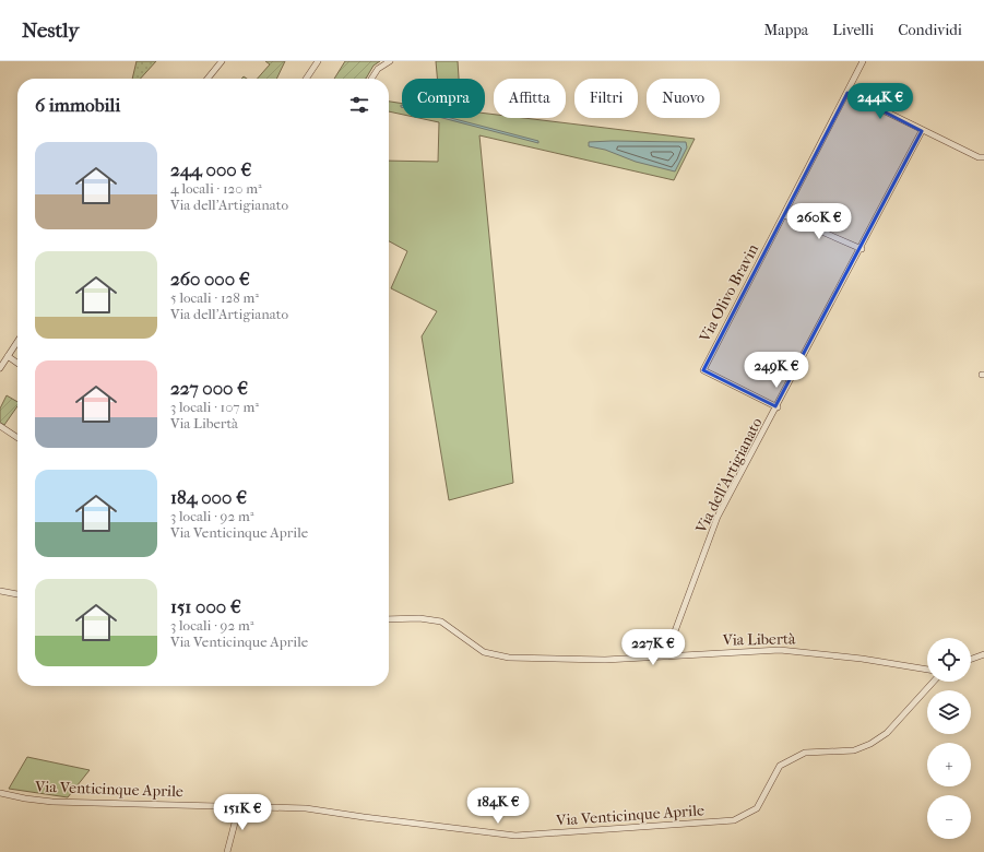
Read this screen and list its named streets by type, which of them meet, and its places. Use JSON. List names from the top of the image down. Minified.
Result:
{"streets":{"street":["Via Olivo Bravin","Via dell'Artigianato","Via Libertà","Via Venticinque Aprile"]},"crossings":[["Via Olivo Bravin","Via dell'Artigianato"],["Via dell'Artigianato","Via Libertà"]],"page":{"header":"Nestly","nav":["Mappa","Livelli","Condividi"],"chip":["Compra","Affitta","Filtri","Nuovo"],"heading":"6 immobili","price":["244K €","260K €","249K €","227K €","184K €","151K €"],"list":[{"name":"244 000 €","note":"4 locali · 120 m² · Via dell'Artigianato"},{"name":"260 000 €","note":"5 locali · 128 m² · Via dell'Artigianato"},{"name":"227 000 €","note":"3 locali · 107 m² · Via Libertà"},{"name":"184 000 €","note":"3 locali · 92 m² · Via Venticinque Aprile"},{"name":"151 000 €","note":"3 locali · 92 m² · Via Venticinque Aprile"}],"map_buttons":["+","−"]}}
